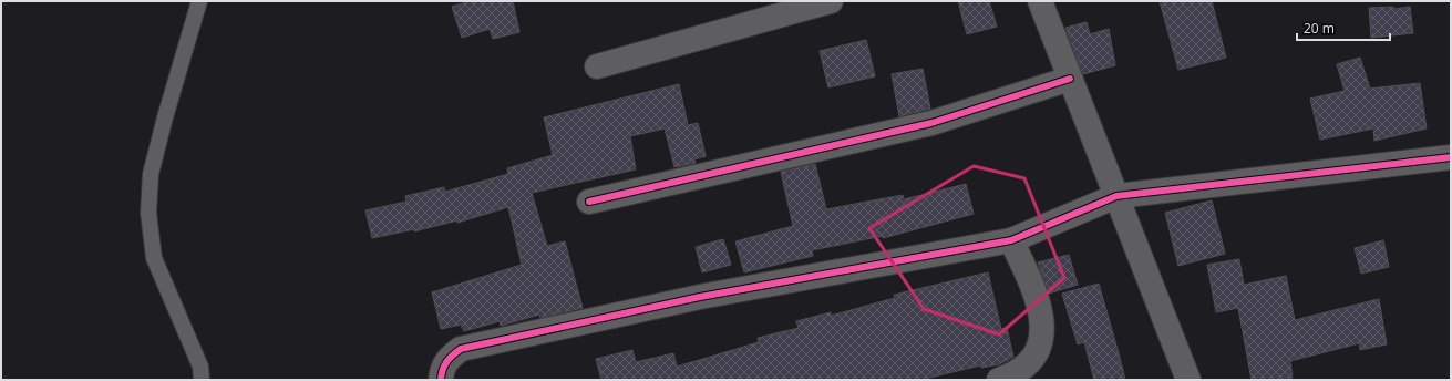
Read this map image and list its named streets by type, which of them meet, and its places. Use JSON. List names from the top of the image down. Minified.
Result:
{"scale_bar":"20 m"}
